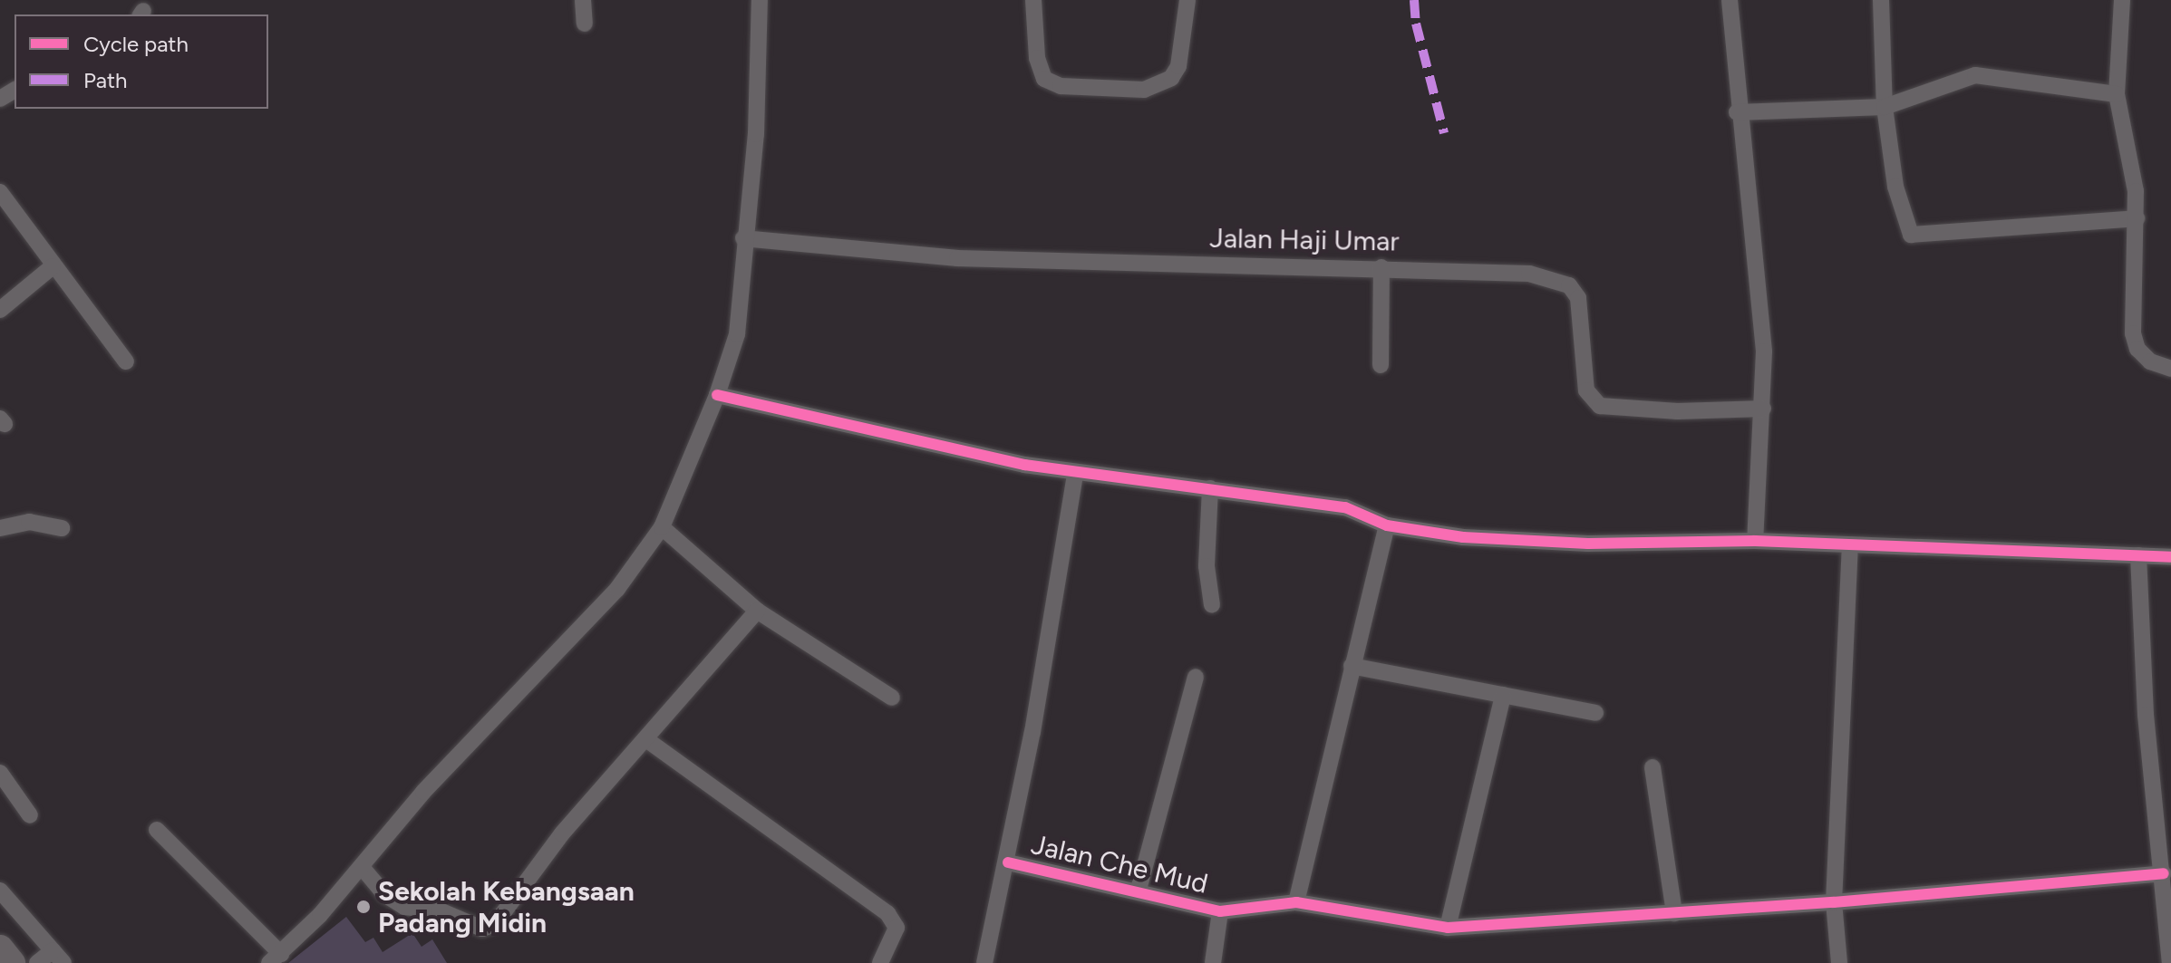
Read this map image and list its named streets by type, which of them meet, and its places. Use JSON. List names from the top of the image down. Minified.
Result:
{"streets":{"street":["Jalan Haji Umar","Jalan Che Mud"]},"places":["Sekolah Kebangsaan Padang Midin"],"legend":["Cycle path","Path"]}
